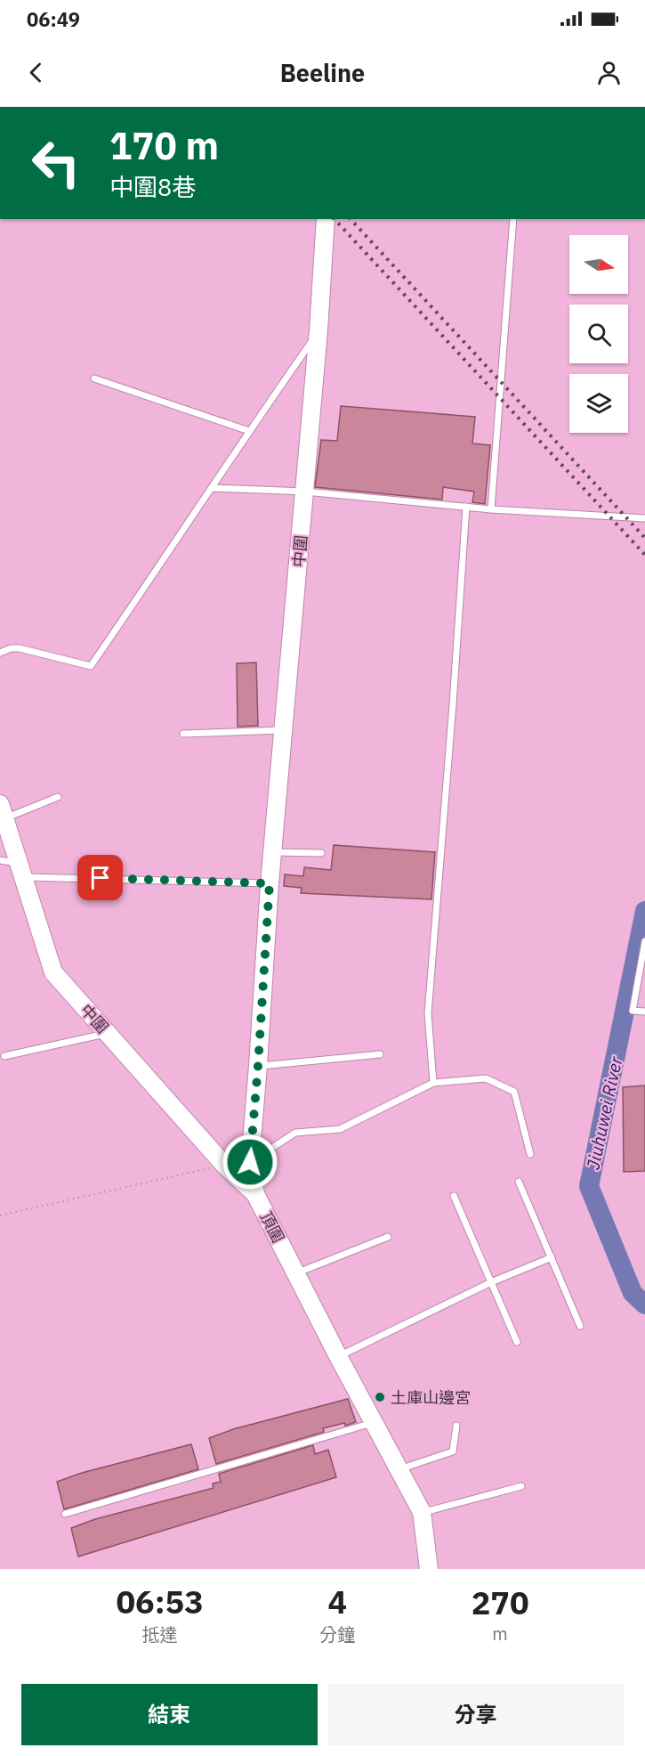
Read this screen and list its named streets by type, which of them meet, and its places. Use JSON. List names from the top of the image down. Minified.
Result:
{"streets":{"street":["中圍","頂圍"]},"crossings":[["中圍","頂圍"]],"water":["Jiuhuwei River"],"places":["土庫山邊宮"],"north":"right","page":{"status":"06:49","header":"Beeline","turn":["170 m","中圍8巷"],"eta":["06:53","抵達","4","分鐘","270","m"],"buttons":["結束","分享"]}}
